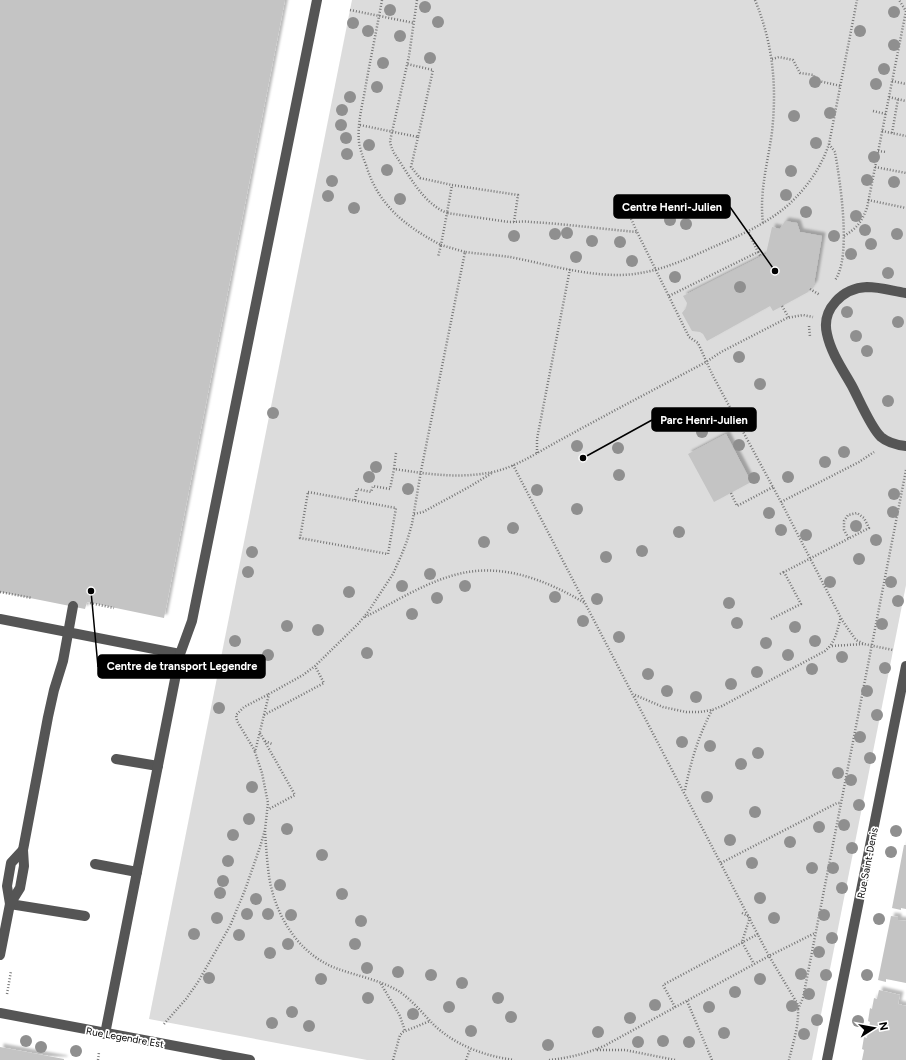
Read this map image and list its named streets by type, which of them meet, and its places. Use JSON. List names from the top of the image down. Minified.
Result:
{"streets":{"street":["Rue Saint-Denis","Rue Legendre Est"]},"places":["Centre Henri-Julien","Parc Henri-Julien","Centre de transport Legendre"],"north":"right"}
